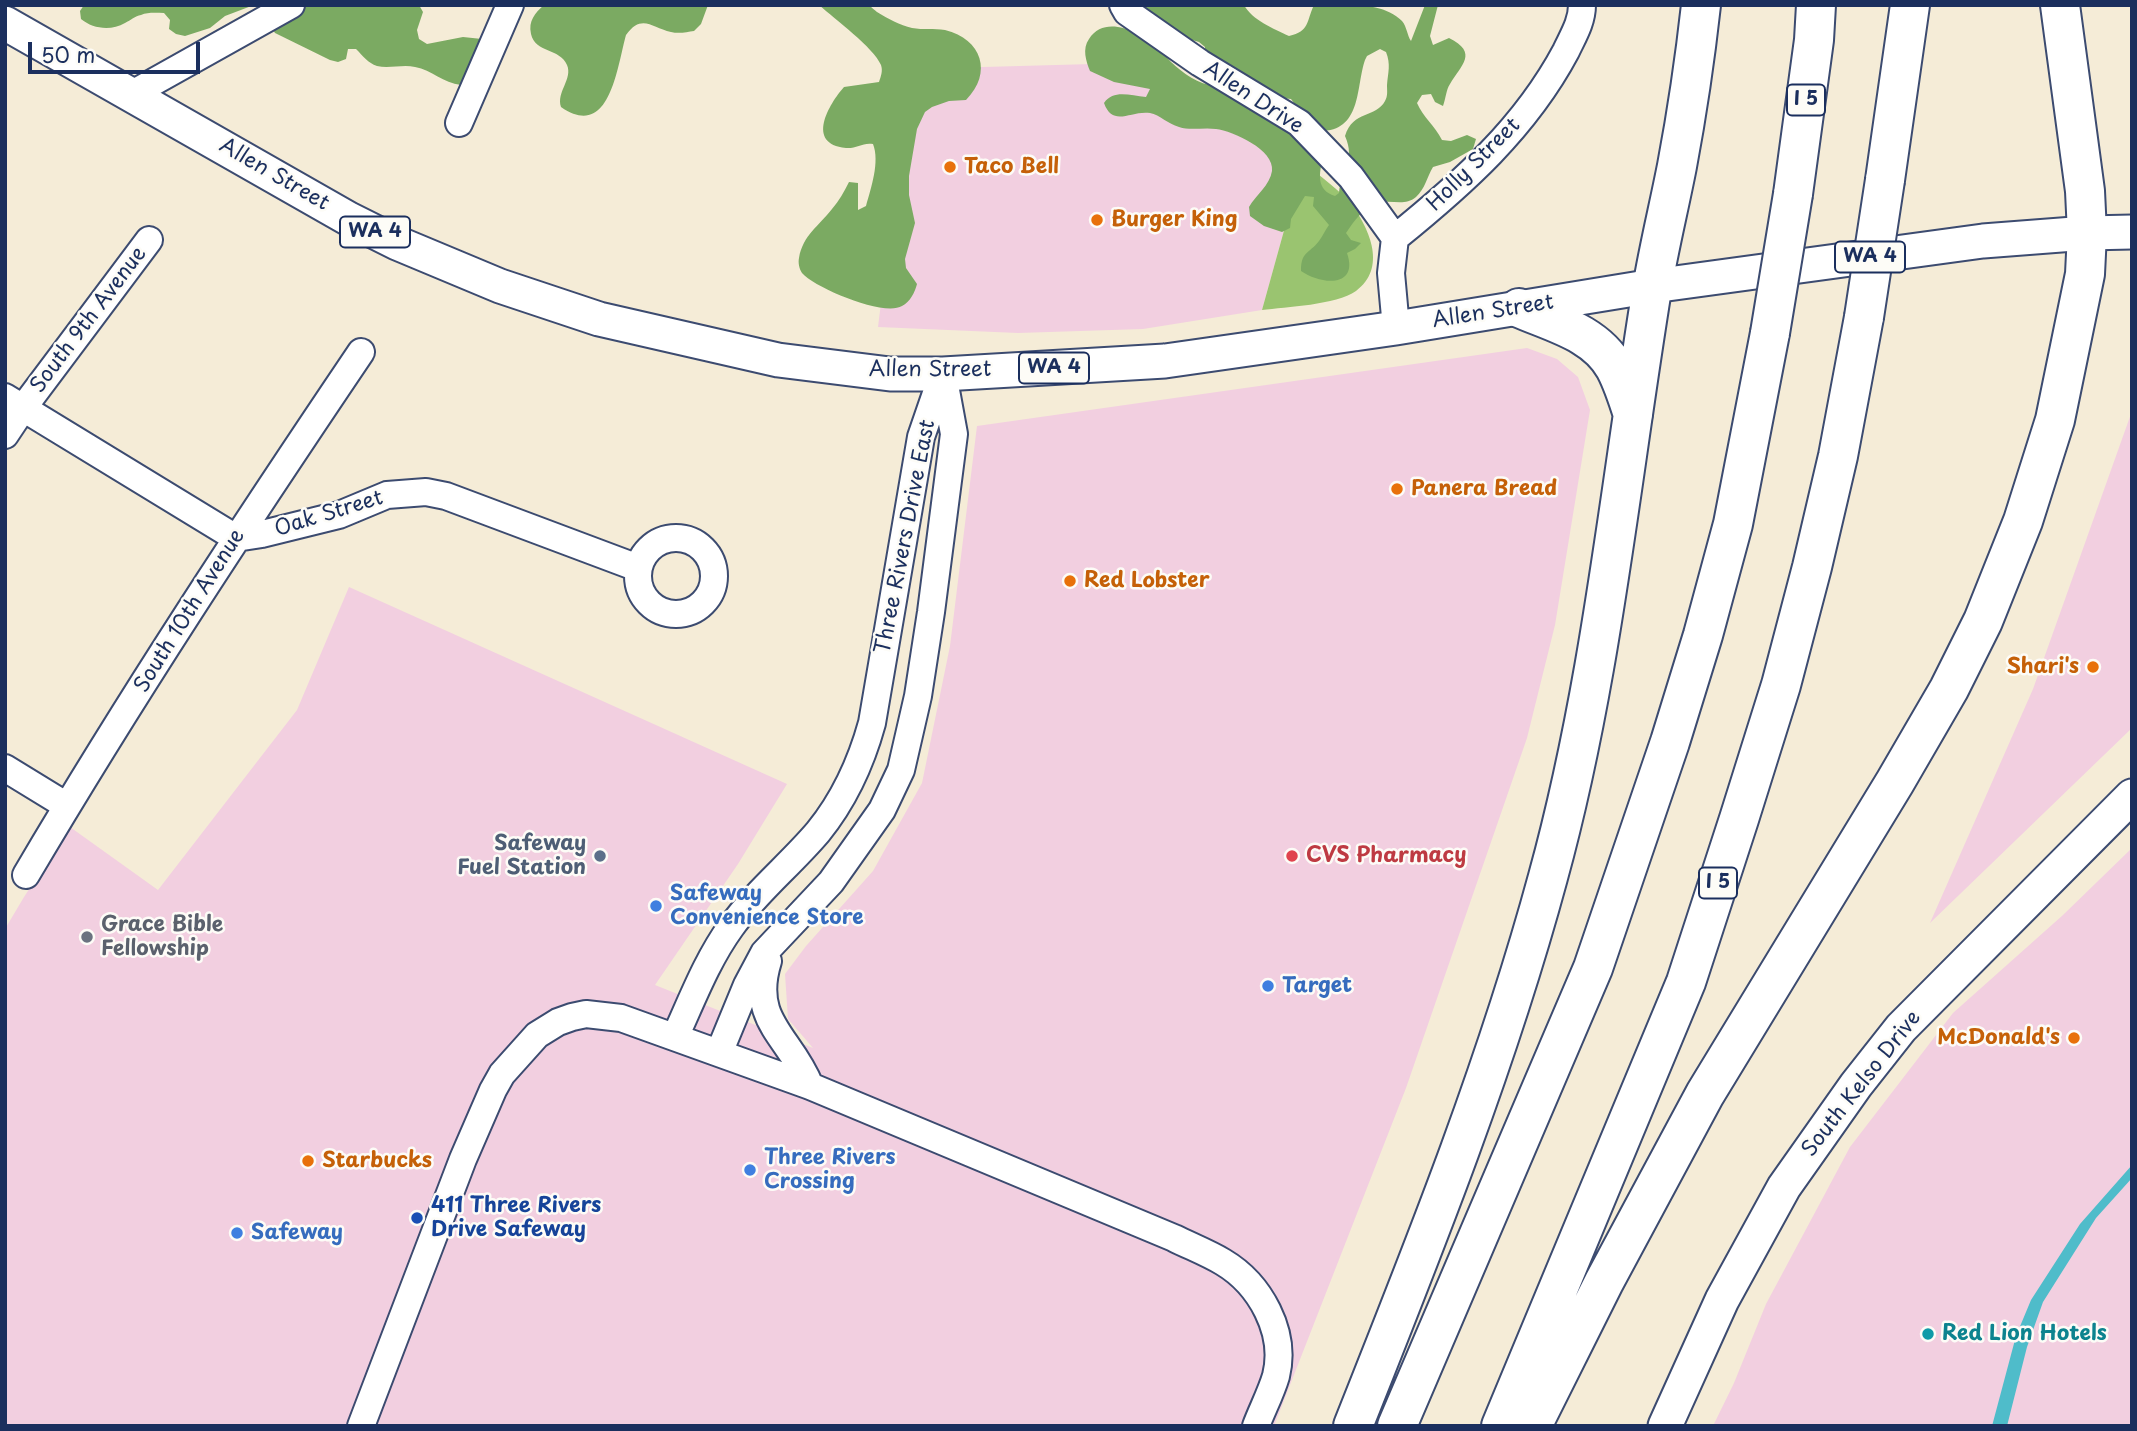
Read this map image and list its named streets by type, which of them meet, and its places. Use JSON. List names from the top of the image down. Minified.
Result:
{"streets":{"highway":["I 5"],"main road":["Allen Street","WA 4","South Kelso Drive"],"street":["Allen Drive","Holly Street","South 9th Avenue","Oak Street","Three Rivers Drive East","South 10th Avenue"]},"crossings":[["Allen Drive","Holly Street"],["Allen Street","Three Rivers Drive East"],["Oak Street","South 10th Avenue"]],"places":["Taco Bell","Burger King","Panera Bread","Red Lobster","Shari's","Safeway Fuel Station","CVS Pharmacy","Safeway Convenience Store","Grace Bible Fellowship","Target","McDonald's","Starbucks","Three Rivers Crossing","411 Three Rivers Drive Safeway","Safeway","Red Lion Hotels"],"scale_bar":"50 m"}
